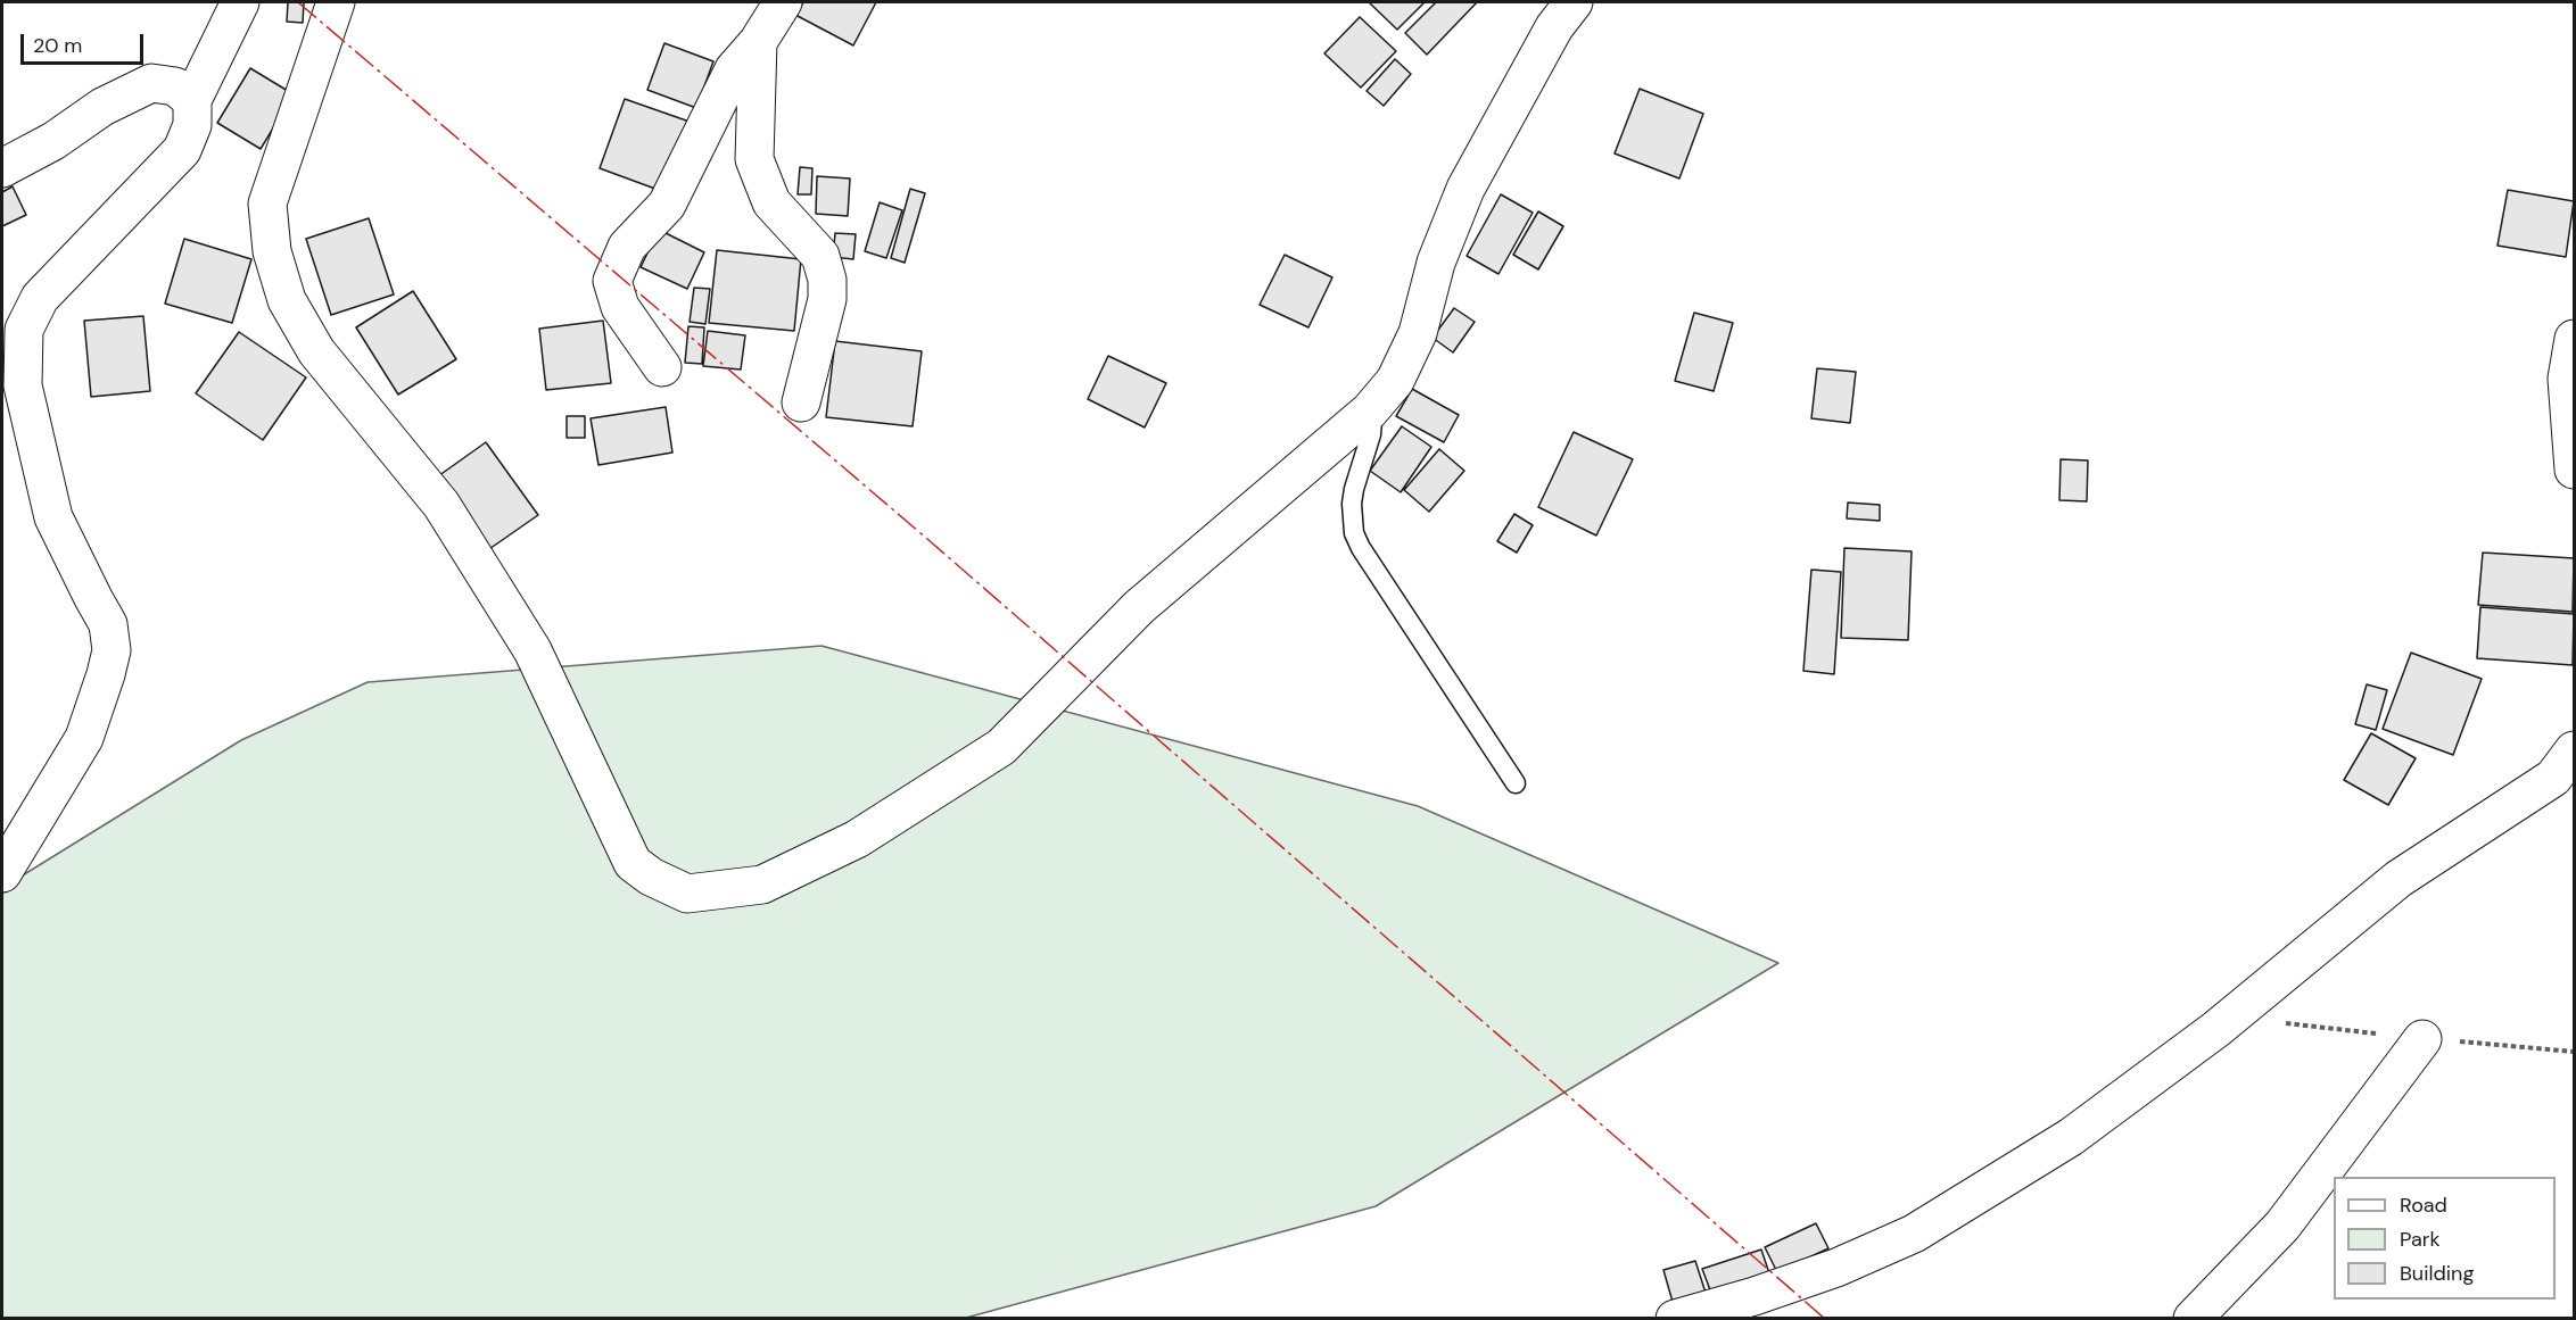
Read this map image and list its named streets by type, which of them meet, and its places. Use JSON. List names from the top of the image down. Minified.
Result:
{"legend":["Road","Park","Building"],"scale_bar":"20 m"}
